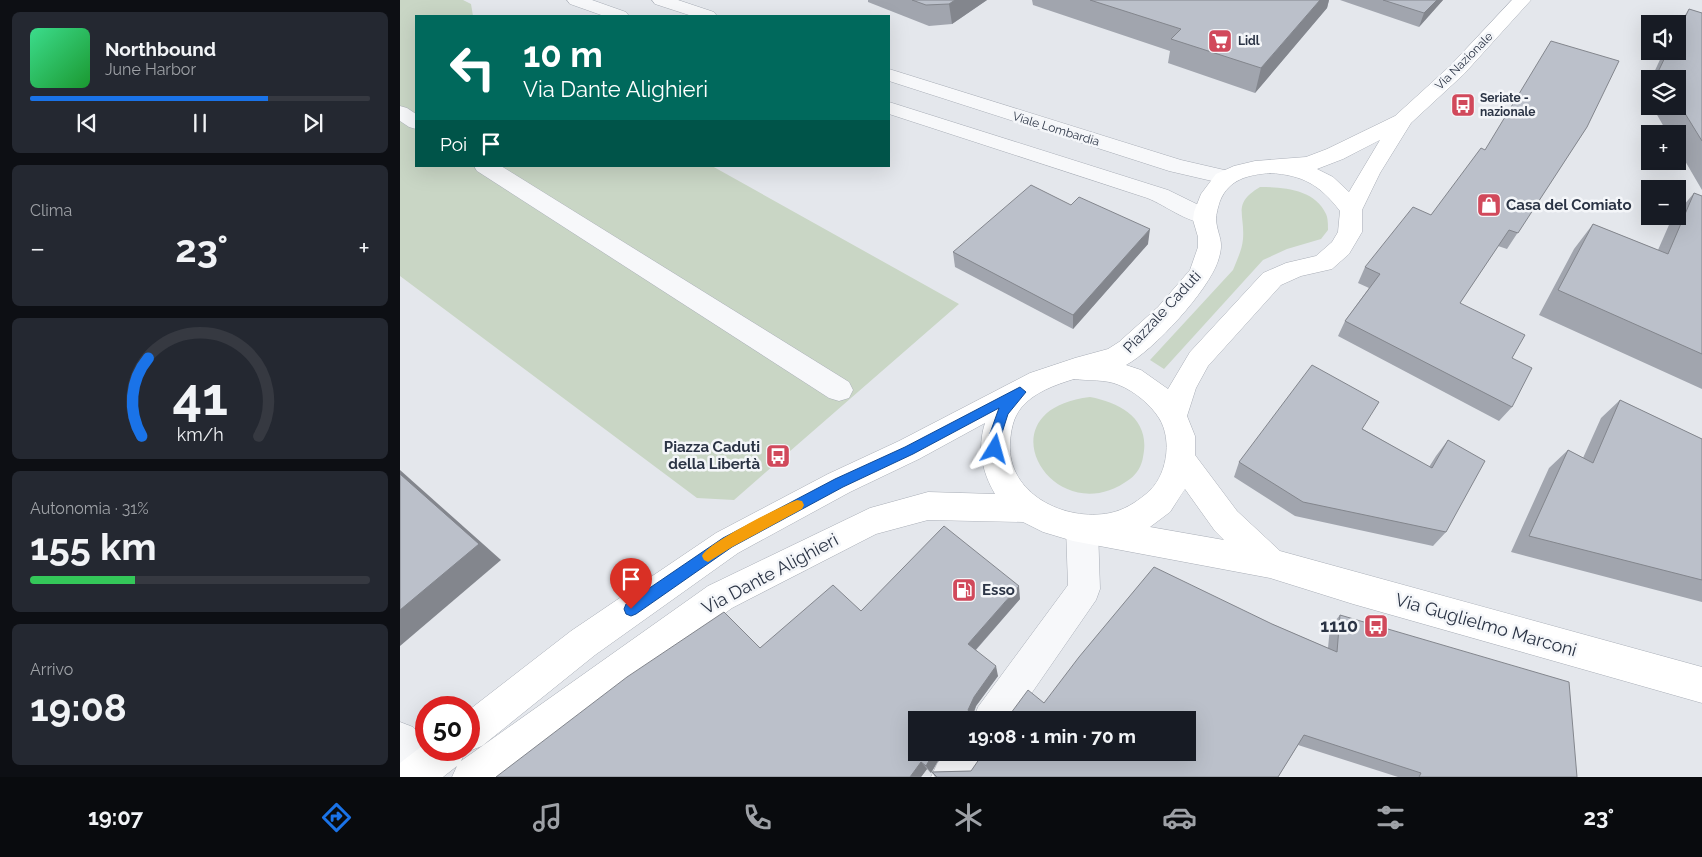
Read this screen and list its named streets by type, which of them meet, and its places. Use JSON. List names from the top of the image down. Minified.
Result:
{"streets":{"main road":["Via Nazionale","Piazzale Caduti","Via Dante Alighieri","Via Guglielmo Marconi"],"street":["Viale Lombardia"]},"crossings":[["Viale Lombardia","Piazzale Caduti"],["Piazzale Caduti","Via Dante Alighieri"],["Piazzale Caduti","Via Guglielmo Marconi"],["Via Dante Alighieri","Via Guglielmo Marconi"]],"places":{"supermarket":["Lidl"],"bus stop":["Seriate - nazionale","Piazza Caduti della Libertà","1110"],"shop":["Casa del Comiato"],"fuel station":["Esso"]},"page":{"map_buttons":["+","−"],"turn":["10 m","Via Dante Alighieri"],"song":["Northbound","June Harbor"],"then":"Poi","tile":["Clima",["Autonomia · 31%","155 km"],["Arrivo","19:08"]],"heat":["−","23°","+"],"limit":"50","trip":"19:08 · 1 min · 70 m","tabs":["19:07","23°"],"gauge":["41","km/h"]}}
